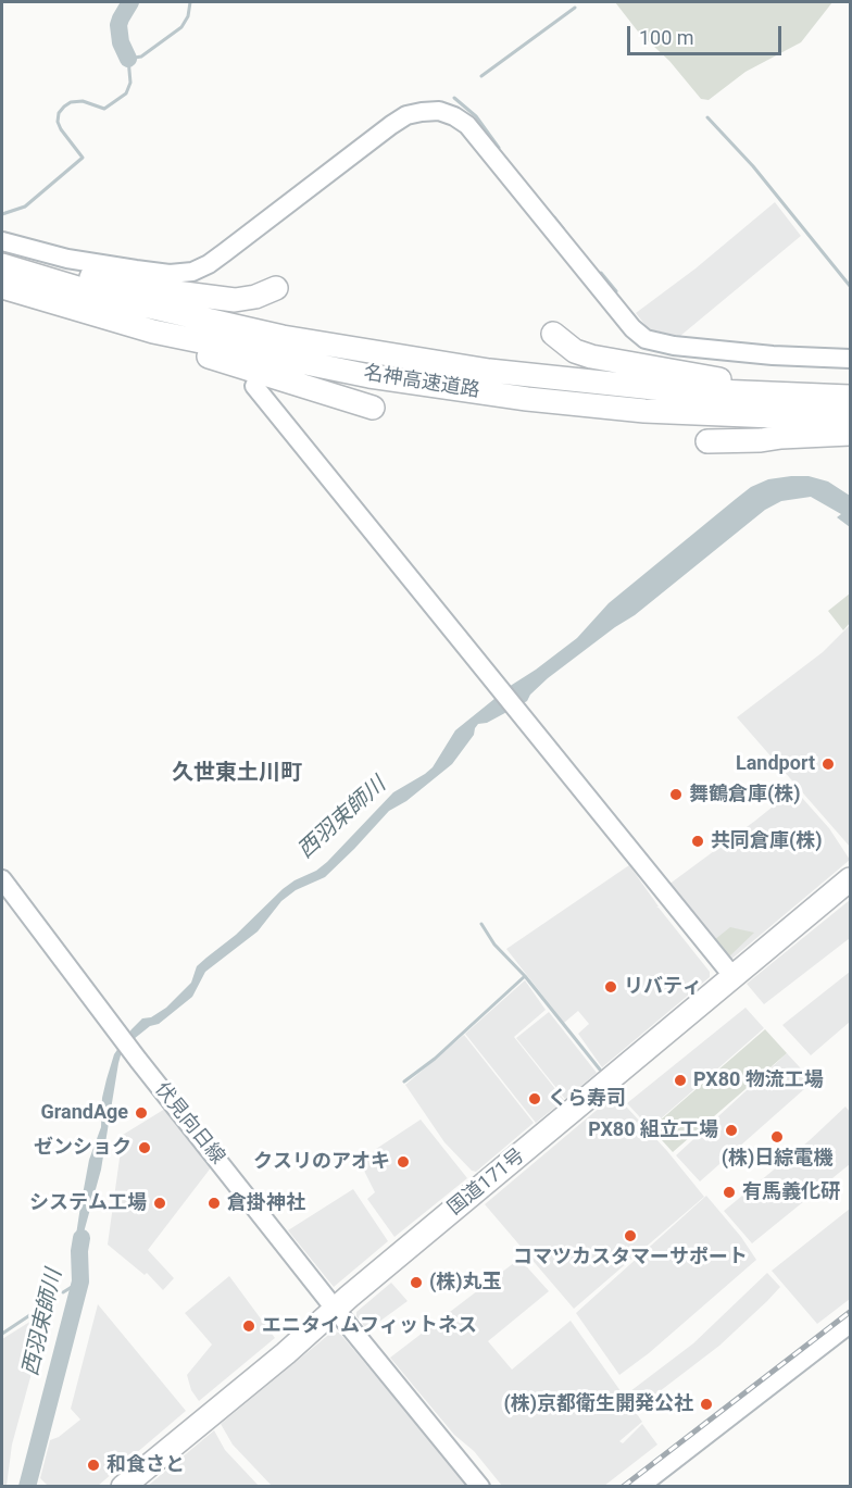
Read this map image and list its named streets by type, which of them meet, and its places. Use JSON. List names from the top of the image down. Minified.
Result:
{"streets":{"highway":["名神高速道路","国道171号"],"street":["伏見向日線"]},"crossings":[["伏見向日線","国道171号"]],"districts":["久世東土川町"],"water":["西羽束師川"],"places":["Landport","舞鶴倉庫(株)","共同倉庫(株)","リバティ","PX80 物流工場","くら寿司","GrandAge","PX80 組立工場","(株)日綜電機","ゼンショク","クスリのアオキ","有馬義化研","システム工場","倉掛神社","コマツカスタマーサポート","(株)丸玉","エニタイムフィットネス","(株)京都衛生開発公社","和食さと"],"scale_bar":"100 m"}
